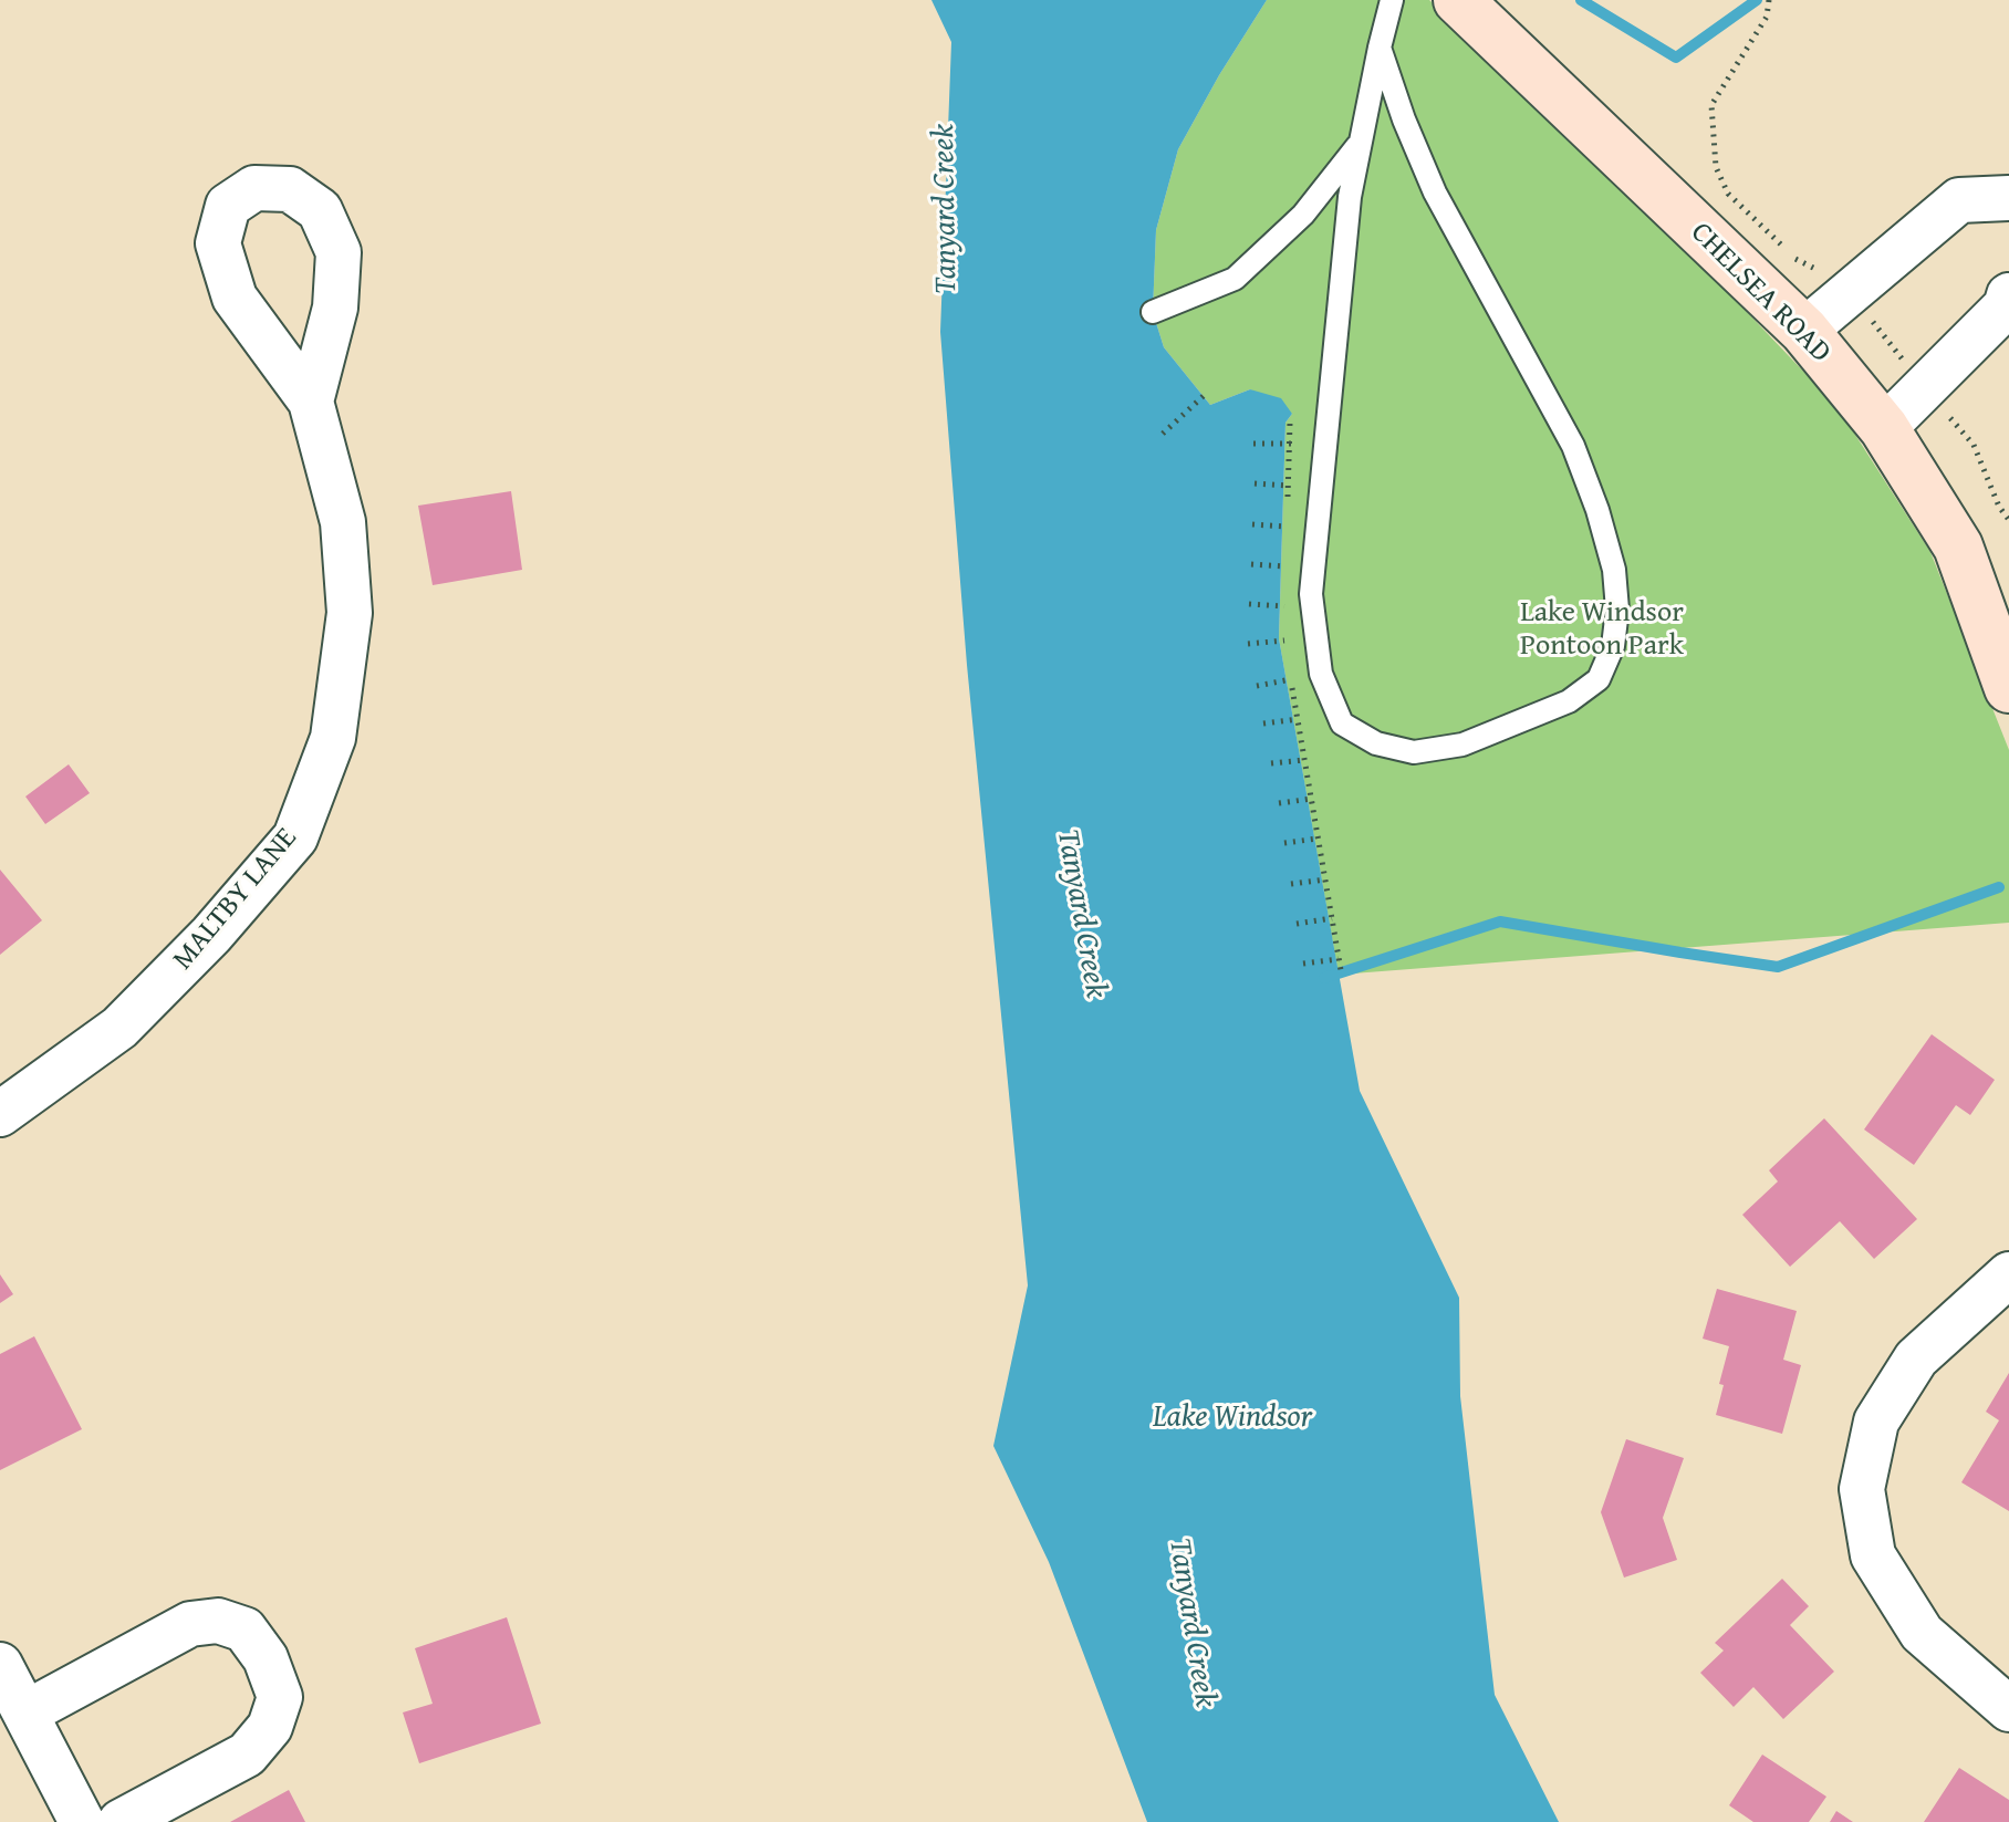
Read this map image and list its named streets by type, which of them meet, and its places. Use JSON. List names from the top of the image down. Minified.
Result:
{"streets":{"street":["CHELSEA ROAD","MALTBY LANE"]},"water":["Tanyard Creek","Lake Windsor"],"parks":["Lake Windsor Pontoon Park"]}
